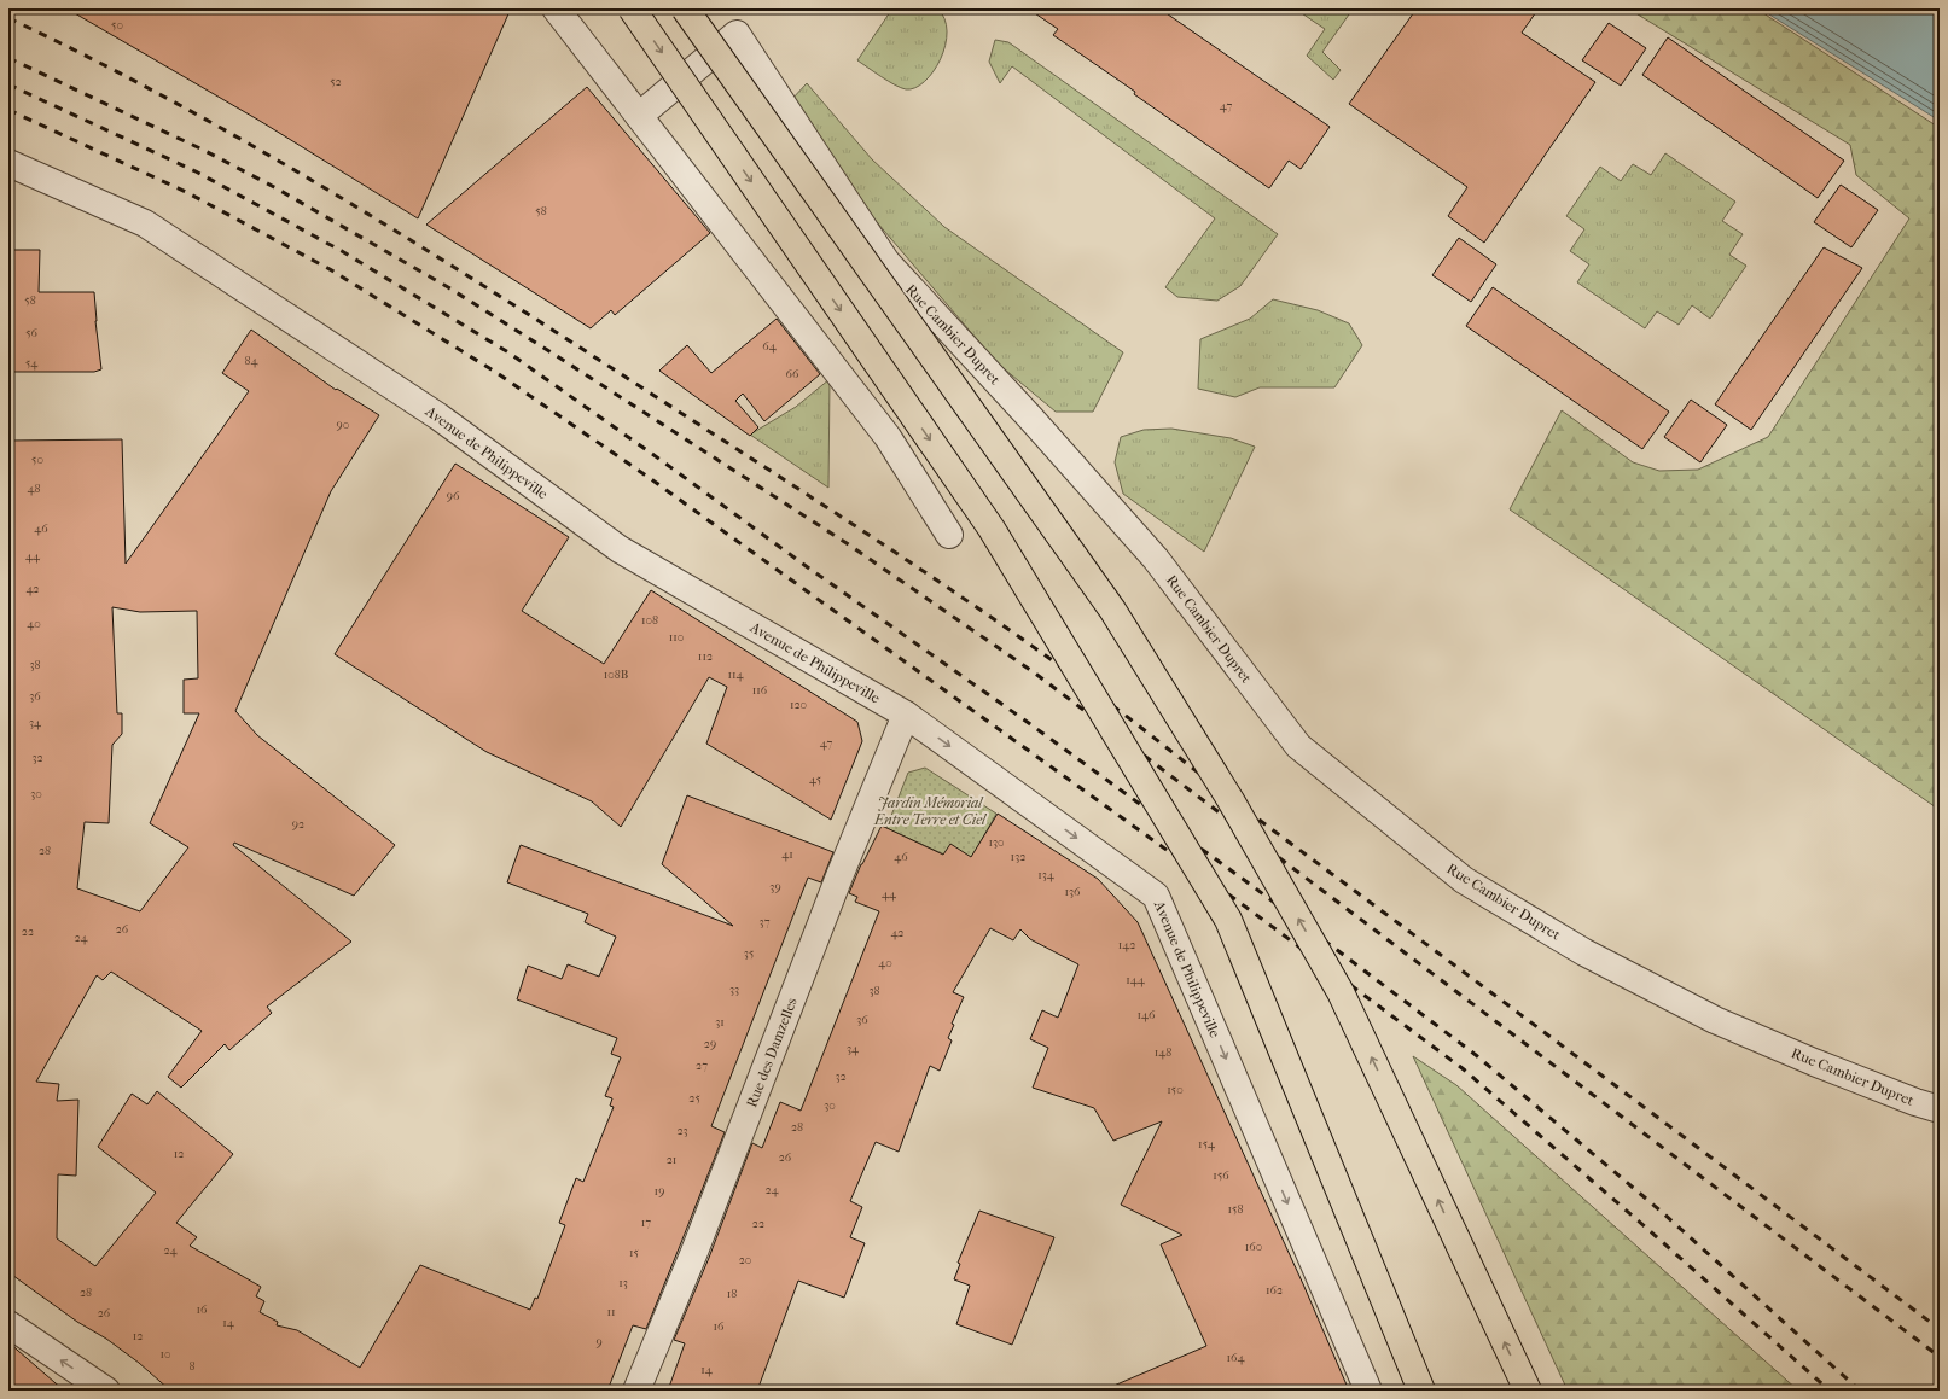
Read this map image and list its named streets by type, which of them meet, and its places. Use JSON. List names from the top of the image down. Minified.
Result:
{"streets":{"street":["Rue Cambier Dupret","Avenue de Philippeville","Rue des Damzelles"]},"crossings":[["Avenue de Philippeville","Rue des Damzelles"]],"one_way":["Avenue de Philippeville"],"parks":["Jardin Mémorial Entre Terre et Ciel"],"house_numbers":["50","52","47","58","58","56","64","84","54","66","90","50","48","96","46","44","42","108","40","110","112","38","108B","114","116","36","120","34","47","32","45","30","92","130","28","41","46","132","134","39","136","44","37","26","22","42","24","142","35","40","144","33","38","146","36","31","29","34","148","27","32","150","25","30","28","23","154","12","26","21","156","24","19","158","17","22","160","24","15","20","13","162","28","18","16","11","26","14","16","12","9","10","164","8","14"]}
